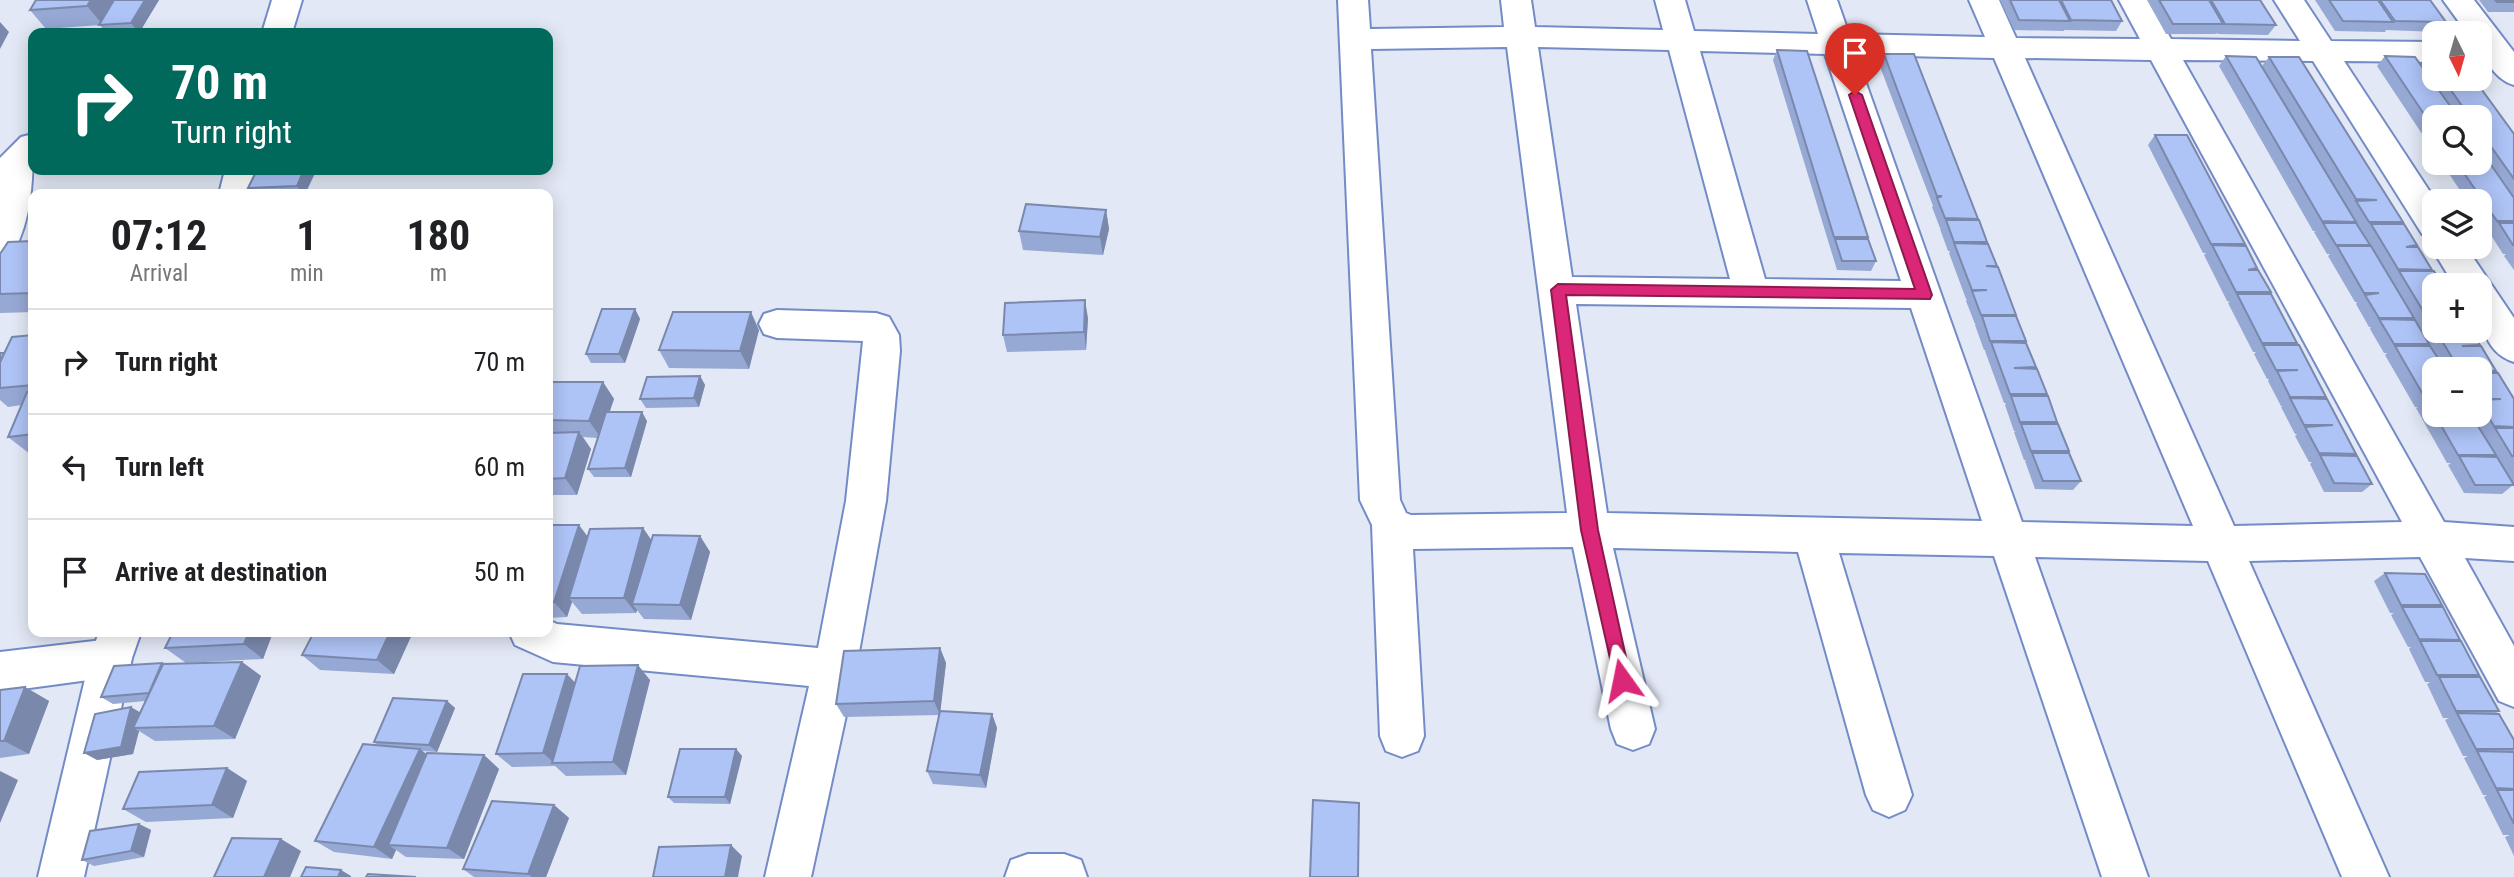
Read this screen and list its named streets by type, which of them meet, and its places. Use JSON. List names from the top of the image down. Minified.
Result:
{"north":"bottom","page":{"map_buttons":["+","−"],"turn":["70 m","Turn right"],"eta":["07:12","Arrival","1","min","180","m"],"list":[{"name":"Turn right","value":"70 m"},{"name":"Turn left","value":"60 m"},{"name":"Arrive at destination","value":"50 m"}]}}
